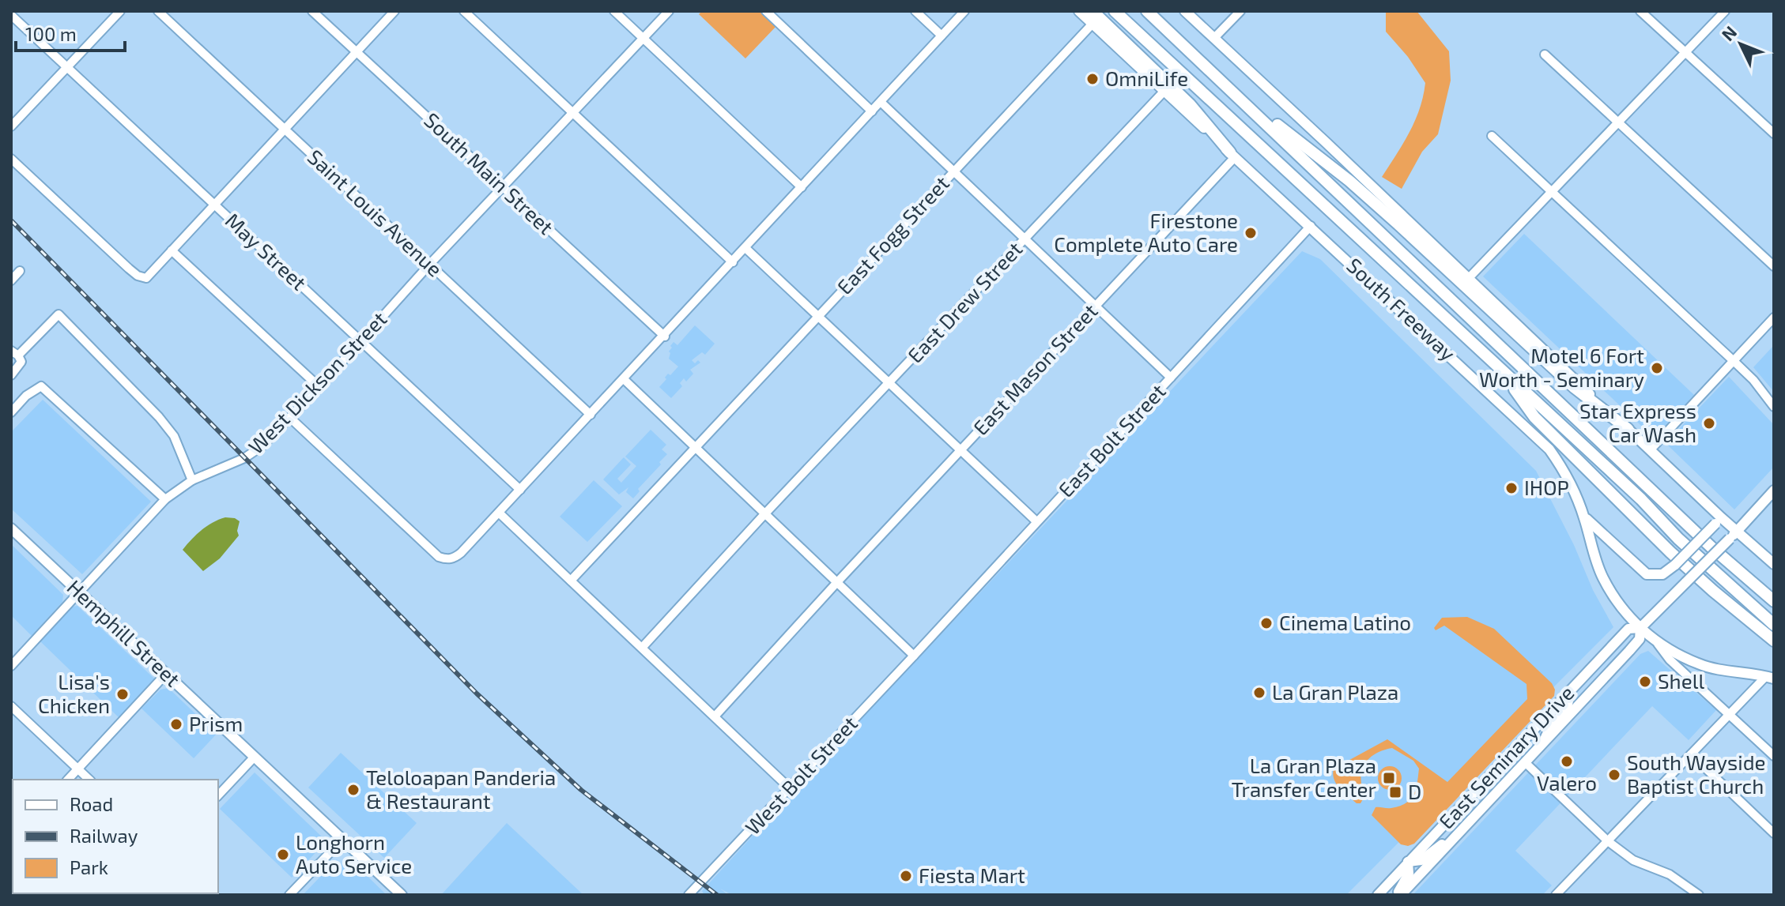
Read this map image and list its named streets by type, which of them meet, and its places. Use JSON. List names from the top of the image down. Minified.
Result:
{"streets":{"highway":["South Freeway"],"main road":["Hemphill Street","East Seminary Drive"],"street":["South Main Street","Saint Louis Avenue","East Fogg Street","May Street","East Drew Street","East Mason Street","West Dickson Street","East Bolt Street","West Bolt Street"]},"crossings":[["South Main Street","West Dickson Street"],["Saint Louis Avenue","West Dickson Street"],["East Fogg Street","South Freeway"],["May Street","West Dickson Street"],["East Drew Street","South Freeway"],["South Freeway","East Mason Street"],["South Freeway","East Bolt Street"],["South Freeway","East Seminary Drive"],["West Dickson Street","Hemphill Street"],["East Bolt Street","West Bolt Street"]],"places":{"other":["OmniLife","Firestone Complete Auto Care","Motel 6 Fort Worth - Seminary","Star Express Car Wash","IHOP","Cinema Latino","Shell","La Gran Plaza","Lisa's Chicken","Prism","Valero","South Wayside Baptist Church","Teloloapan Panderia & Restaurant","Longhorn Auto Service","Fiesta Mart"],"transit":["La Gran Plaza Transfer Center","D"]},"legend":["Road","Railway","Park"],"scale_bar":"100 m","north":"top left"}
